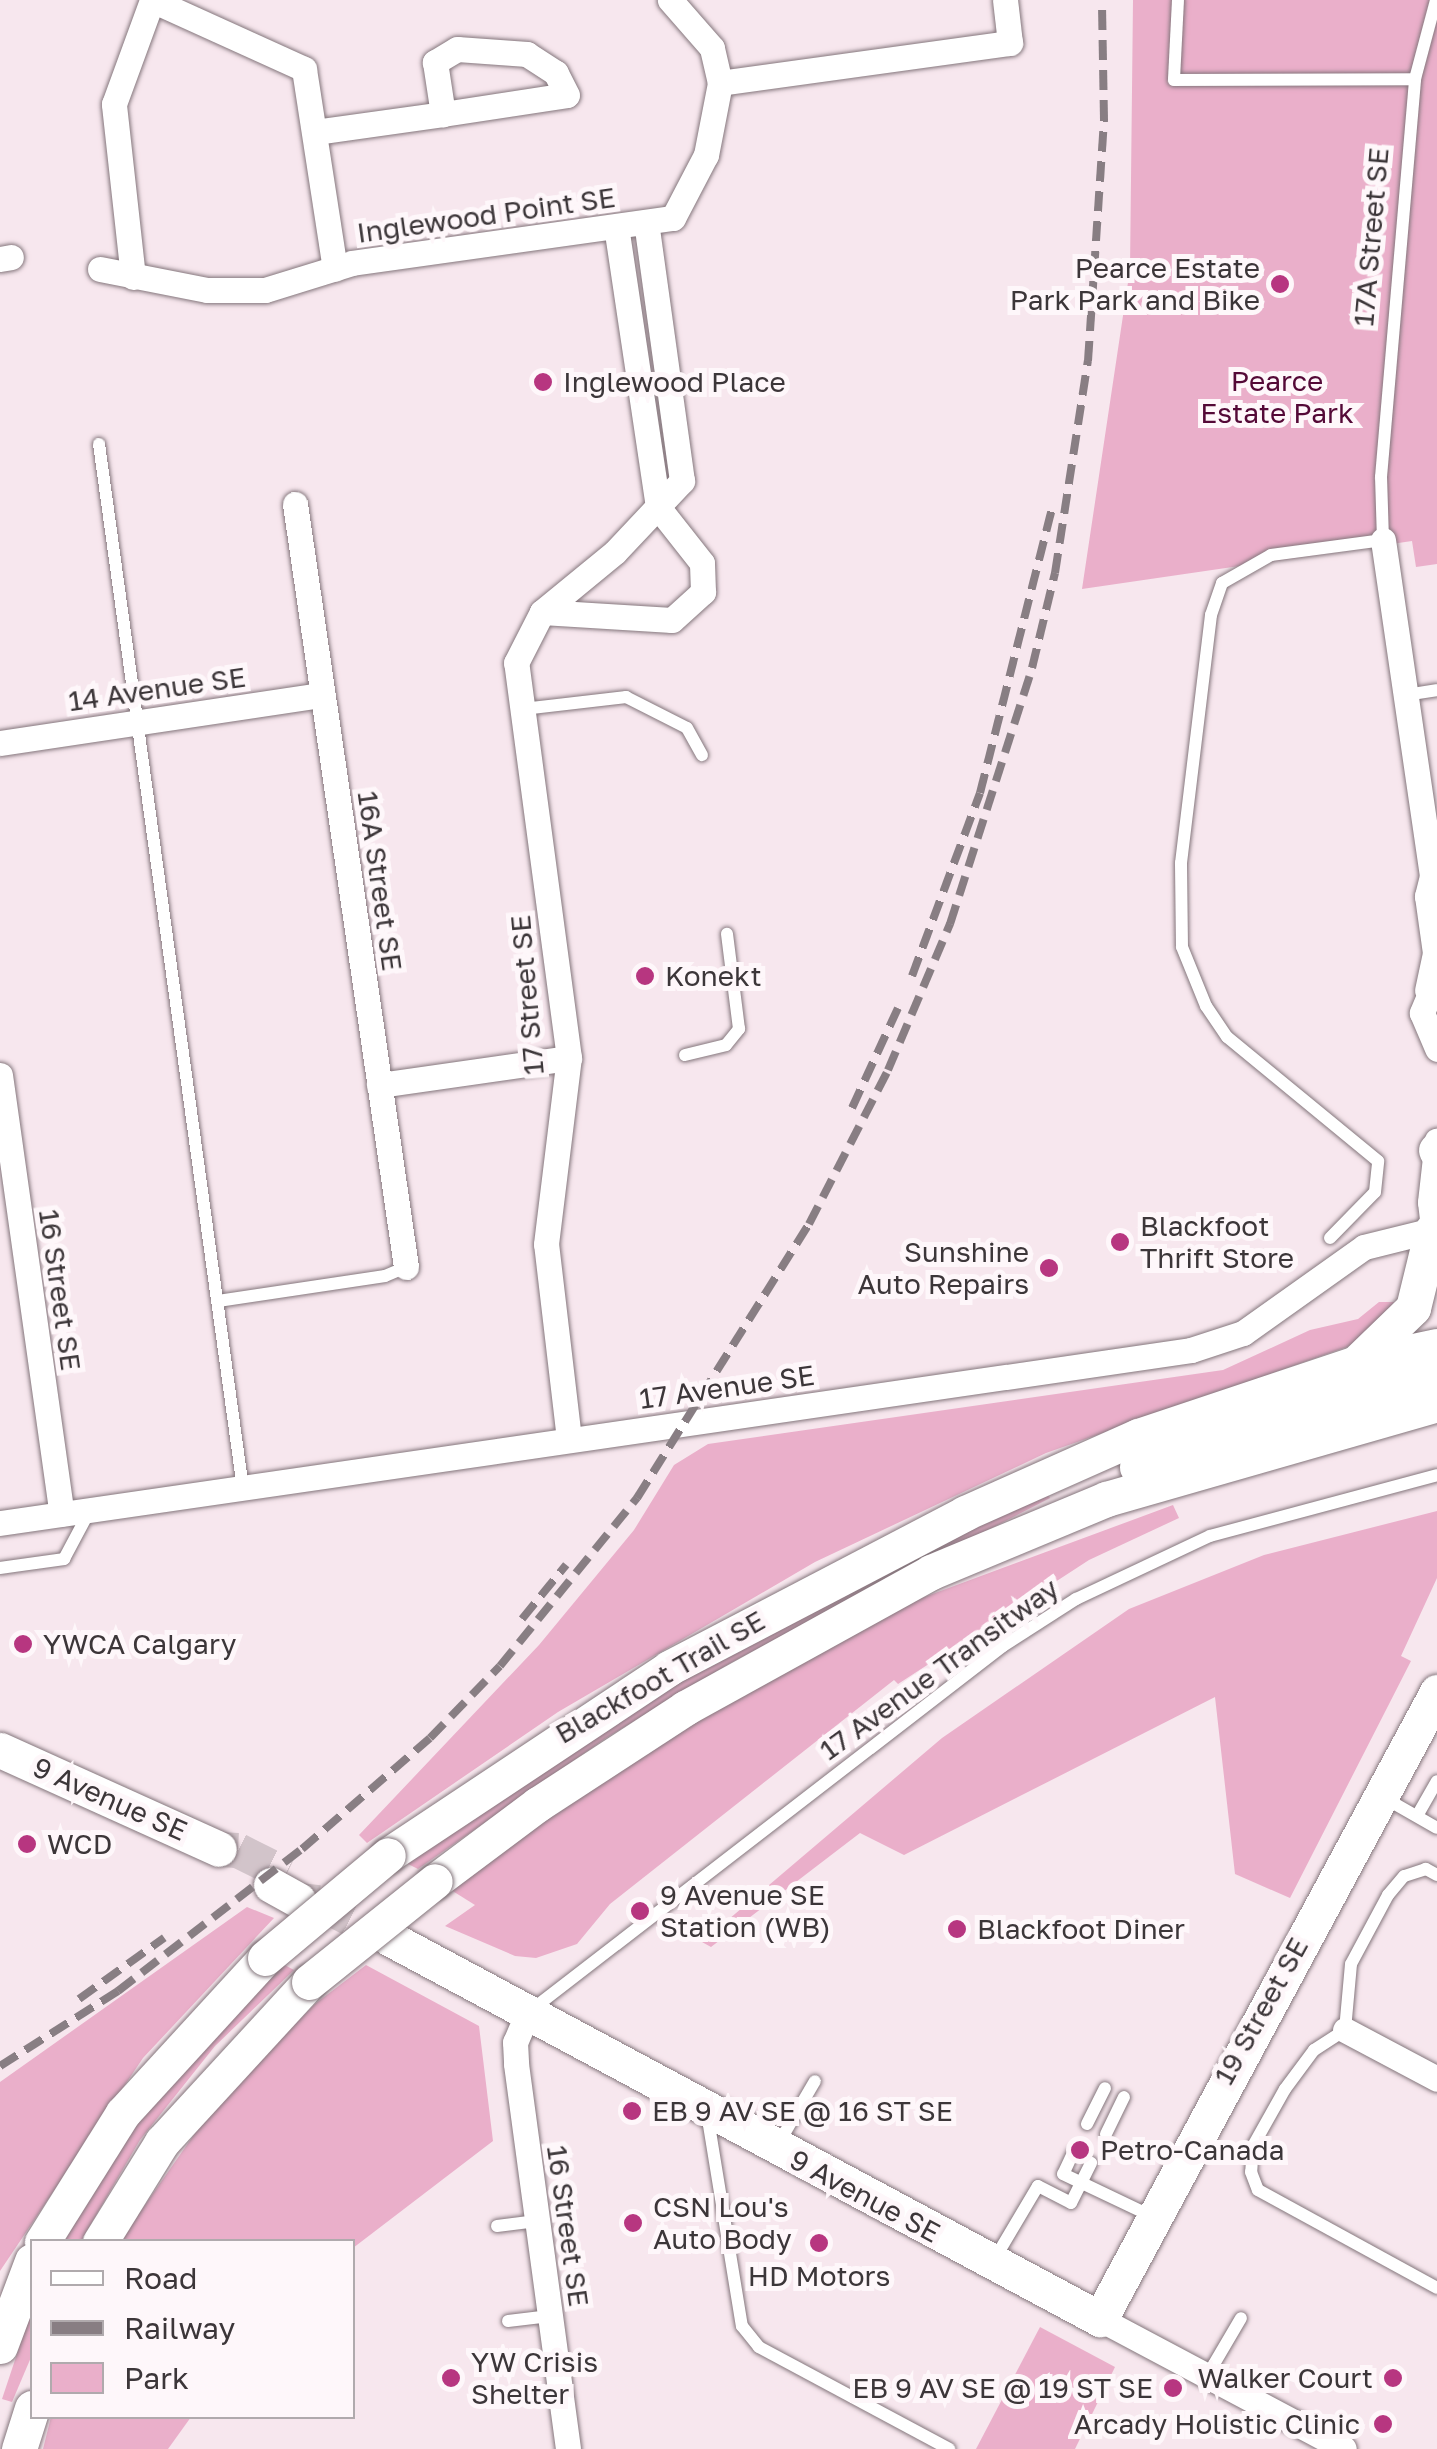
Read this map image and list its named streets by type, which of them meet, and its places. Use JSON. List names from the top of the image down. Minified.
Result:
{"streets":{"main road":["Blackfoot Trail SE","9 Avenue SE","19 Street SE"],"street":["Inglewood Point SE","17A Street SE","14 Avenue SE","16A Street SE","17 Street SE","16 Street SE","17 Avenue SE"],"lane":["17 Avenue Transitway"]},"crossings":[["Inglewood Point SE","17 Street SE"],["14 Avenue SE","16A Street SE"],["17 Street SE","17 Avenue SE"],["16 Street SE","17 Avenue SE"],["16 Street SE","17 Avenue Transitway"],["16 Street SE","9 Avenue SE"],["17 Avenue Transitway","9 Avenue SE"],["9 Avenue SE","19 Street SE"]],"parks":["Pearce Estate Park"],"places":["Pearce Estate Park Park and Bike","Inglewood Place","Konekt","Blackfoot Thrift Store","Sunshine Auto Repairs","YWCA Calgary","WCD","9 Avenue SE Station (WB)","Blackfoot Diner","EB 9 AV SE @ 16 ST SE","Petro-Canada","CSN Lou's Auto Body","HD Motors","YW Crisis Shelter","Walker Court","EB 9 AV SE @ 19 ST SE","Arcady Holistic Clinic"],"legend":["Road","Railway","Park"]}
